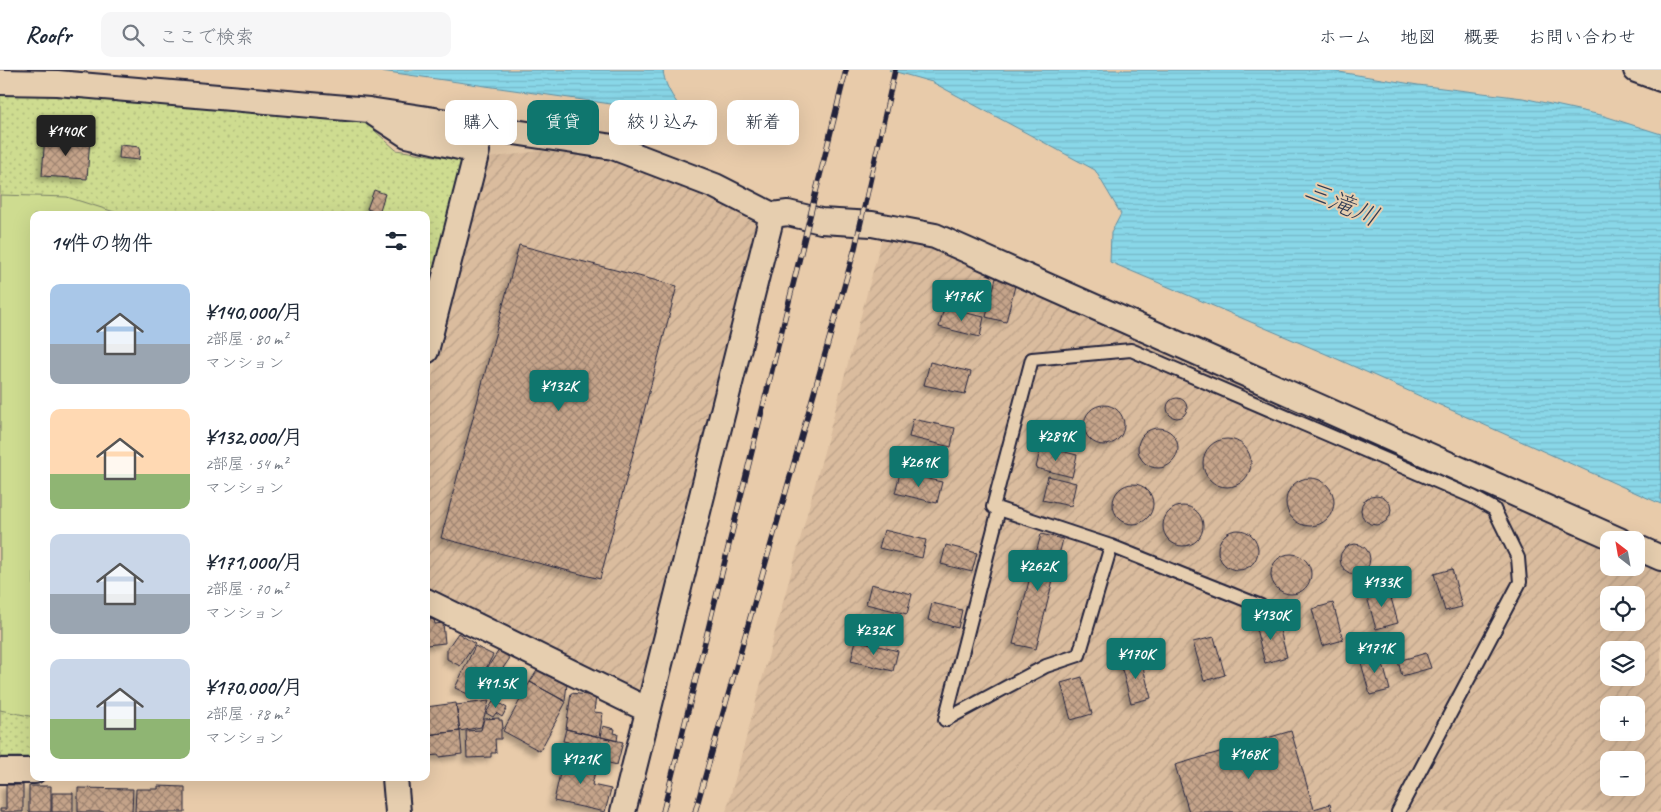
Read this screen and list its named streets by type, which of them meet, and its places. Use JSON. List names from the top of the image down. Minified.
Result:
{"water":["三滝川"],"north":"top left","page":{"header":"Roofr","search":"ここで検索","nav":["ホーム","地図","概要","お問い合わせ"],"chip":["購入","賃貸","絞り込み","新着"],"price":["¥140K","¥176K","¥132K","¥289K","¥269K","¥262K","¥133K","¥130K","¥232K","¥171K","¥170K","¥91.5K","¥168K","¥121K"],"heading":"14件の物件","list":[{"name":"¥140,000/月","note":"2部屋 · 80 m² · マンション"},{"name":"¥132,000/月","note":"2部屋 · 54 m² · マンション"},{"name":"¥171,000/月","note":"2部屋 · 70 m² · マンション"},{"name":"¥170,000/月","note":"2部屋 · 78 m² · マンション"}],"map_buttons":["+","−"]}}
